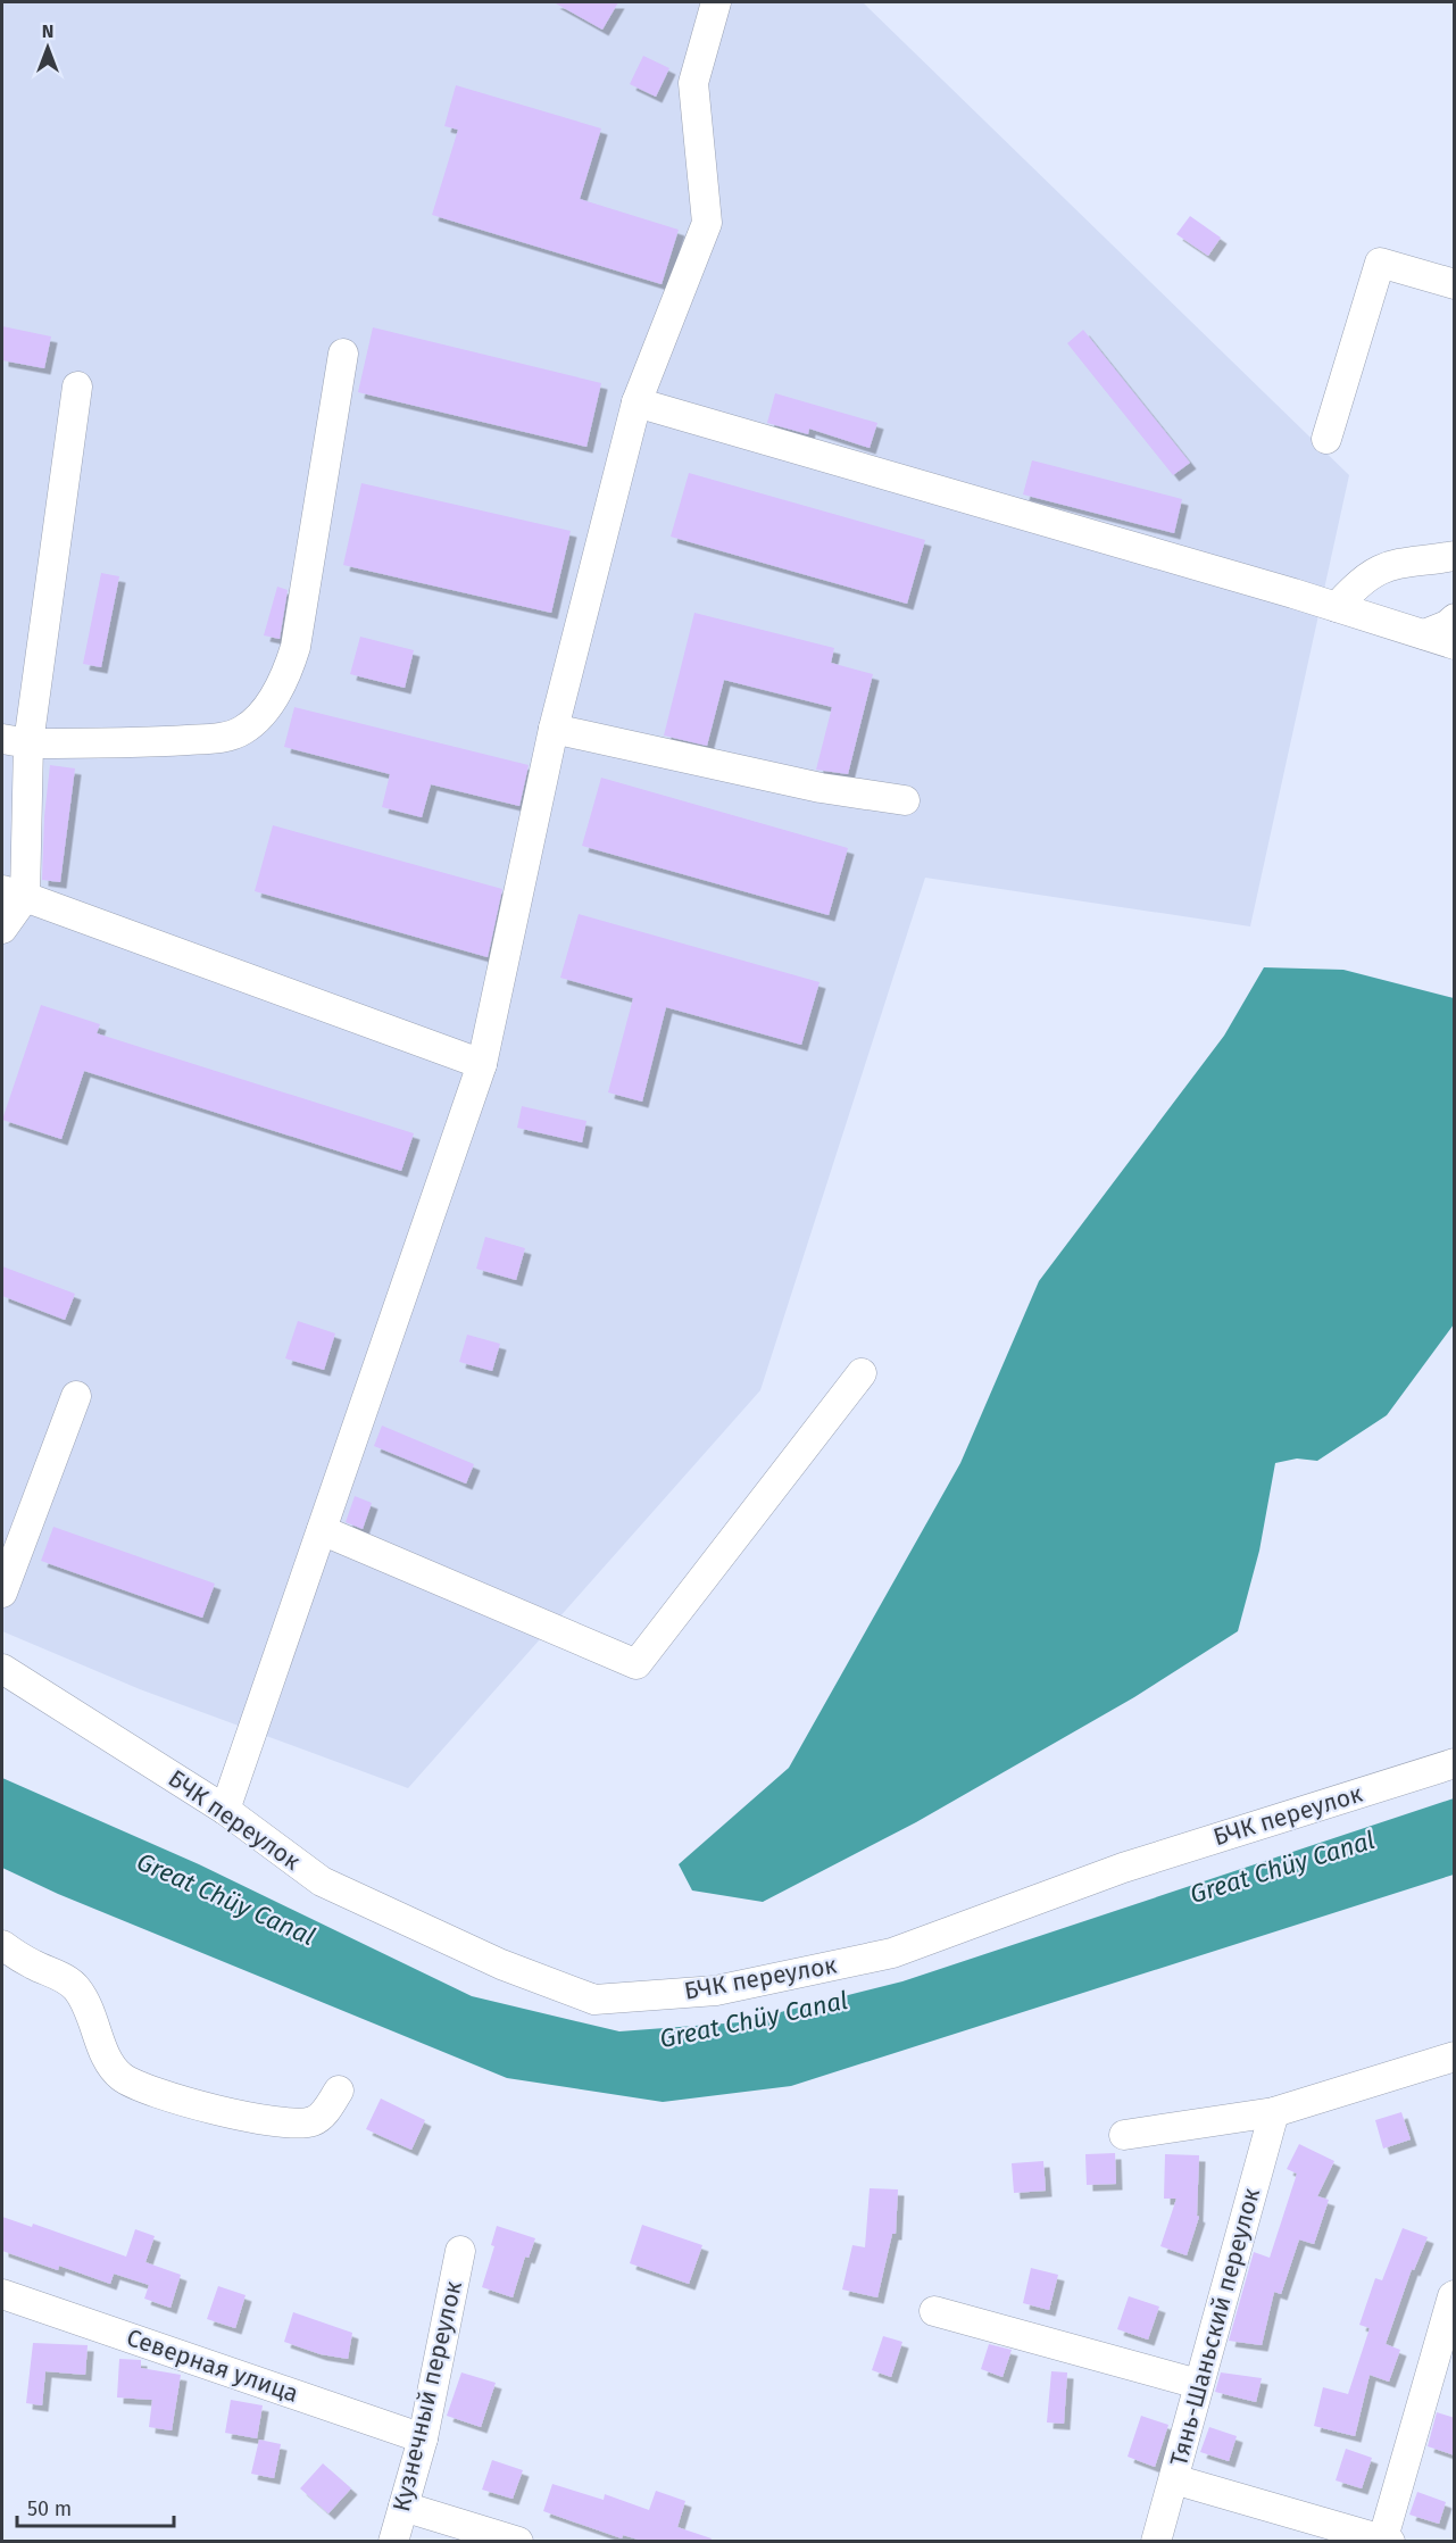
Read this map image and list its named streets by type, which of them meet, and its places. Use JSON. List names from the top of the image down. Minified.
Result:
{"streets":{"street":["БЧК переулок","Тянь-Шаньский переулок","Северная улица","Кузнечный переулок"]},"crossings":[["Северная улица","Кузнечный переулок"]],"water":["Great Chüy Canal"],"scale_bar":"50 m","north":"top"}
